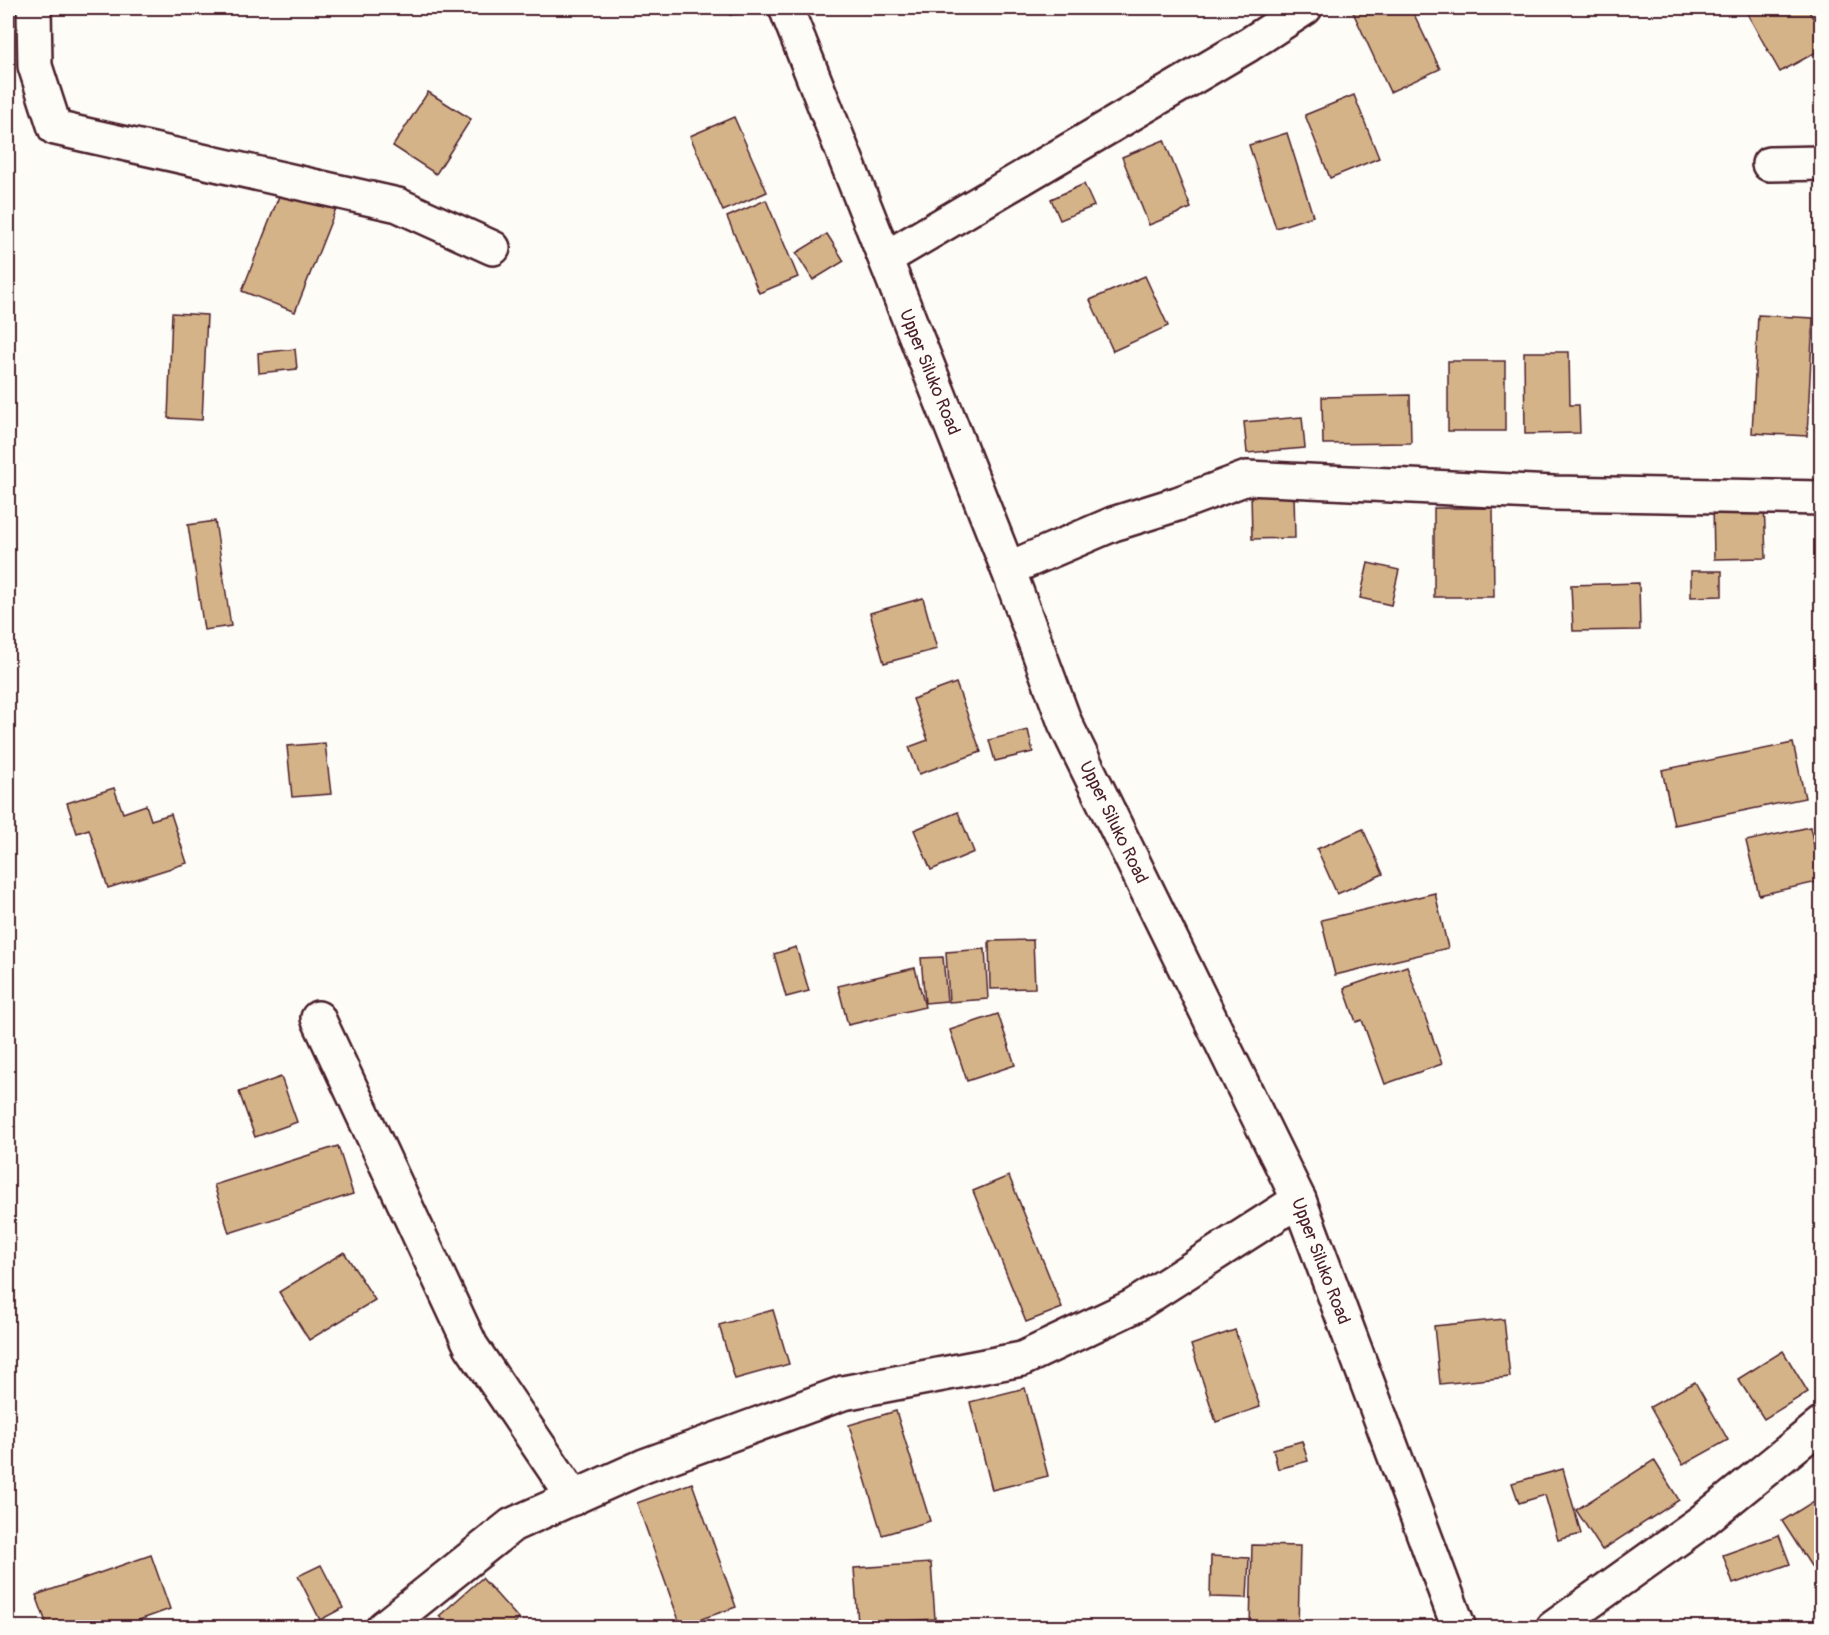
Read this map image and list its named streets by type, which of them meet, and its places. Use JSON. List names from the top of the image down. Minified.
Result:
{"streets":{"street":["Upper Siluko Road"]}}
